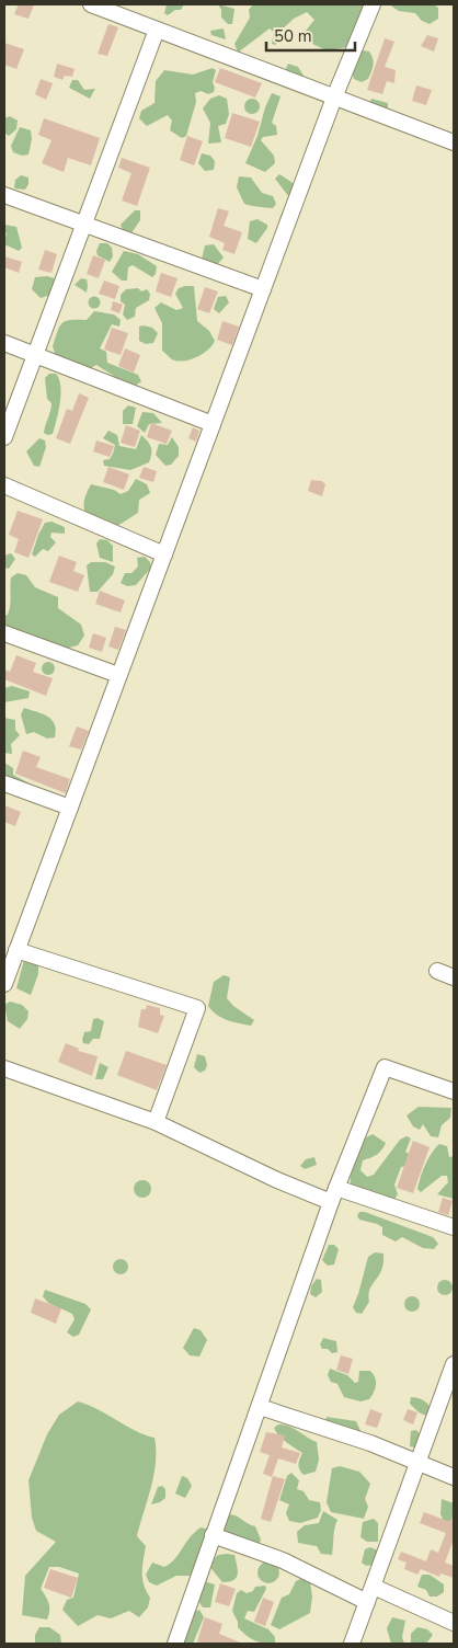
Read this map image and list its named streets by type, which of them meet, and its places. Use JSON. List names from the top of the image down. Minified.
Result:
{"scale_bar":"50 m"}
